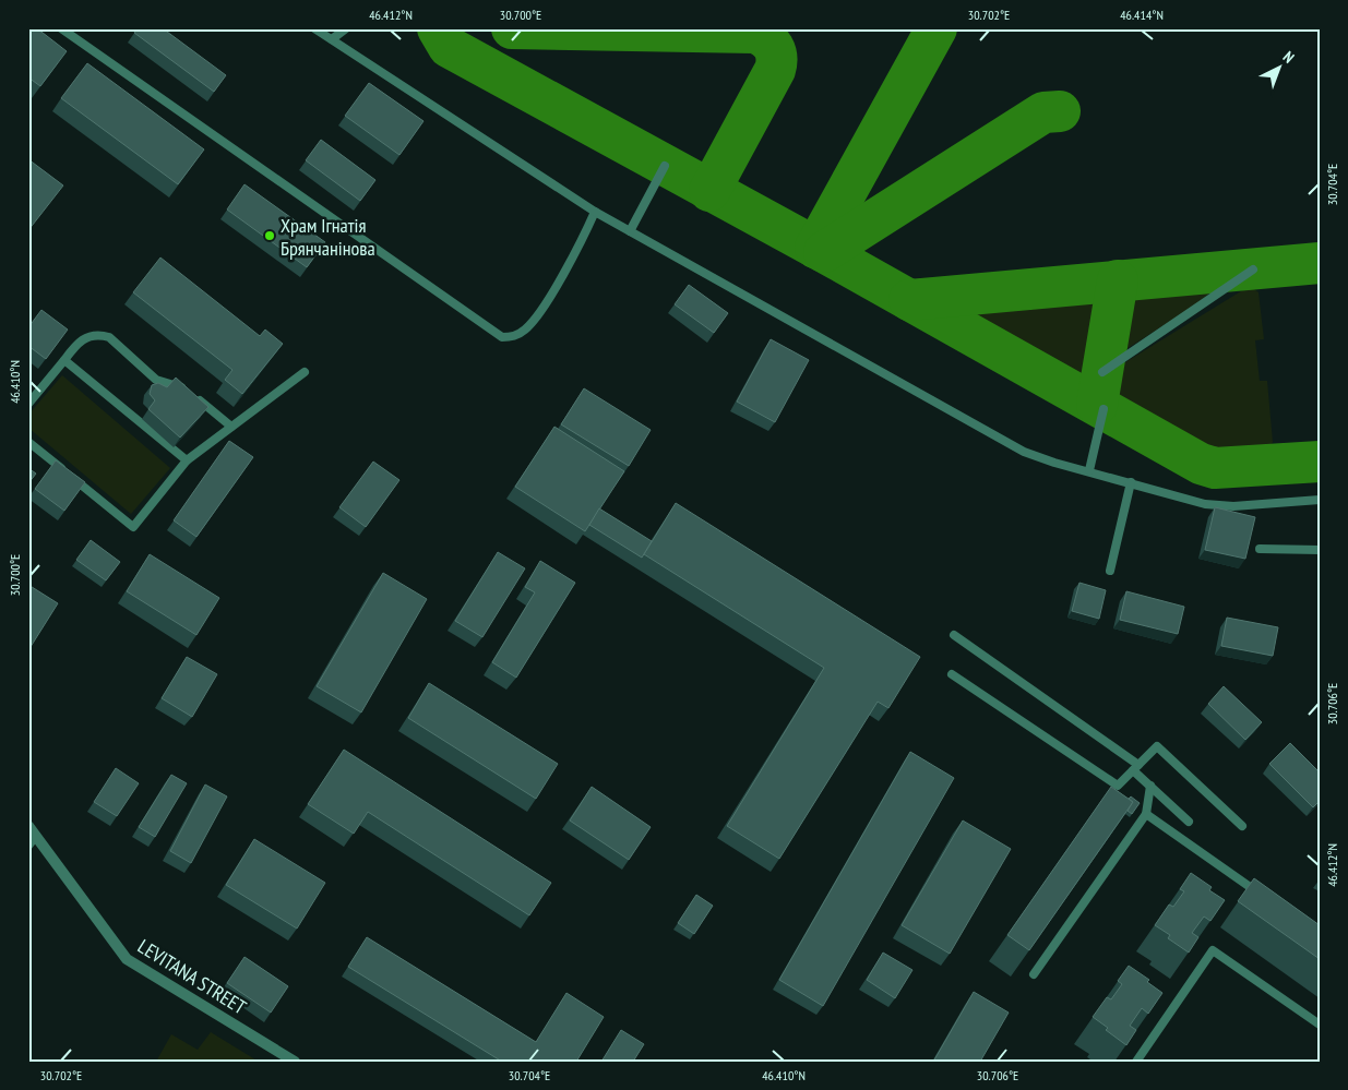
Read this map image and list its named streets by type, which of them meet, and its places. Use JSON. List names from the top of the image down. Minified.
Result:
{"streets":{"street":["LEVITANA STREET"]},"places":["Храм Ігнатія Брянчанінова"],"north":"top right","coordinates":["46.412°N","30.700°E","30.702°E","46.414°N","30.704°E","46.410°N","30.706°E"]}
